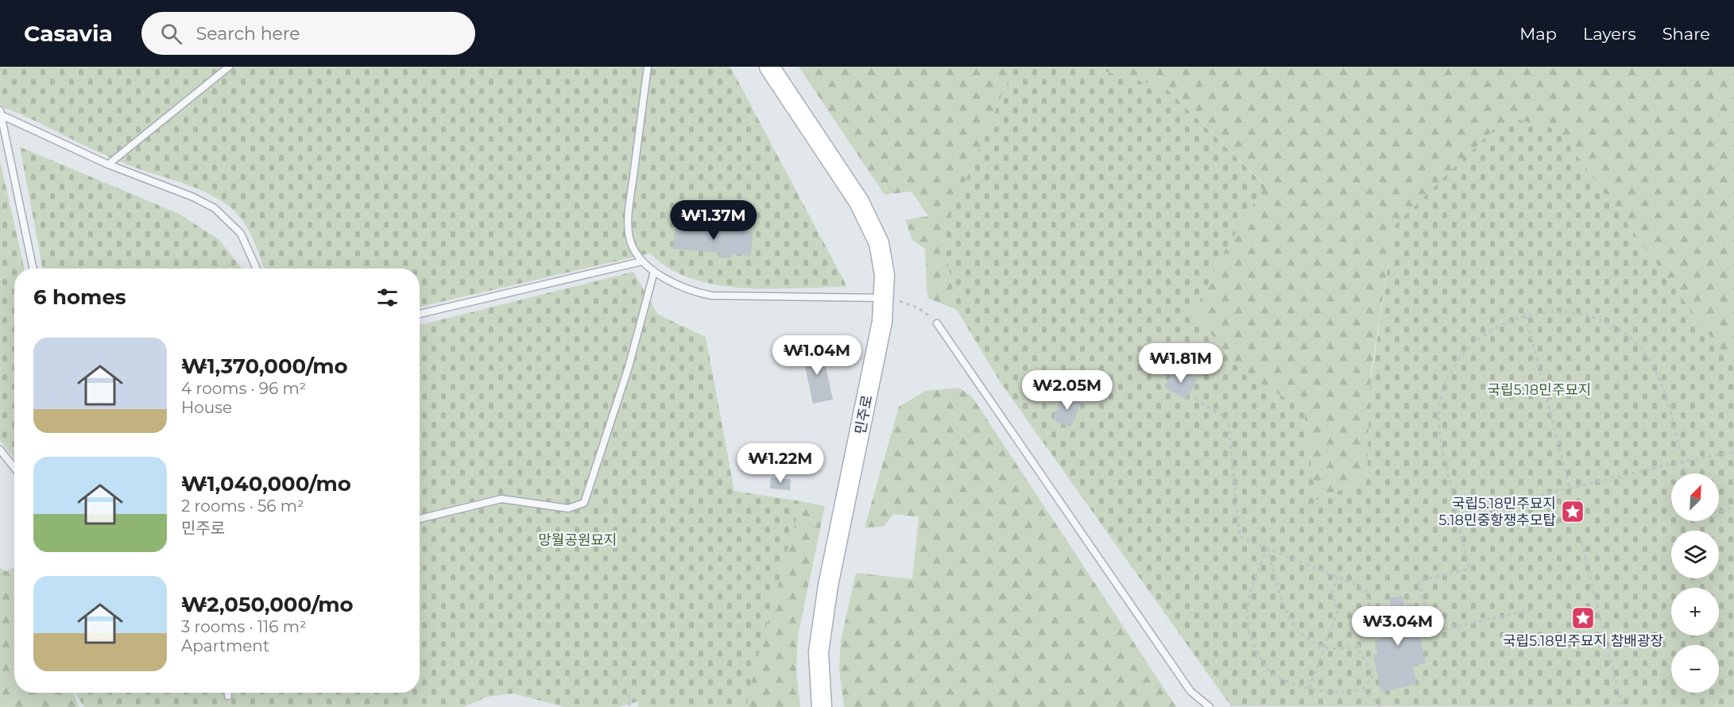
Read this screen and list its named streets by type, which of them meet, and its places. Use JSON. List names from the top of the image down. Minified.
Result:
{"streets":{"main road":["민주로"]},"parks":["국립5.18민주묘지","망월공원묘지"],"places":{"place":["국립5.18민주묘지 5.18민중항쟁추모탑","국립5.18민주묘지 참배광장"]},"north":"top right","page":{"header":"Casavia","search":"Search here","nav":["Map","Layers","Share"],"price":["₩1.37M","₩1.04M","₩1.81M","₩2.05M","₩1.22M","₩3.04M"],"heading":"6 homes","list":[{"name":"₩1,370,000/mo","note":"4 rooms · 96 m² · House"},{"name":"₩1,040,000/mo","note":"2 rooms · 56 m² · 민주로"},{"name":"₩2,050,000/mo","note":"3 rooms · 116 m² · Apartment"}],"map_buttons":["+","−"]}}
